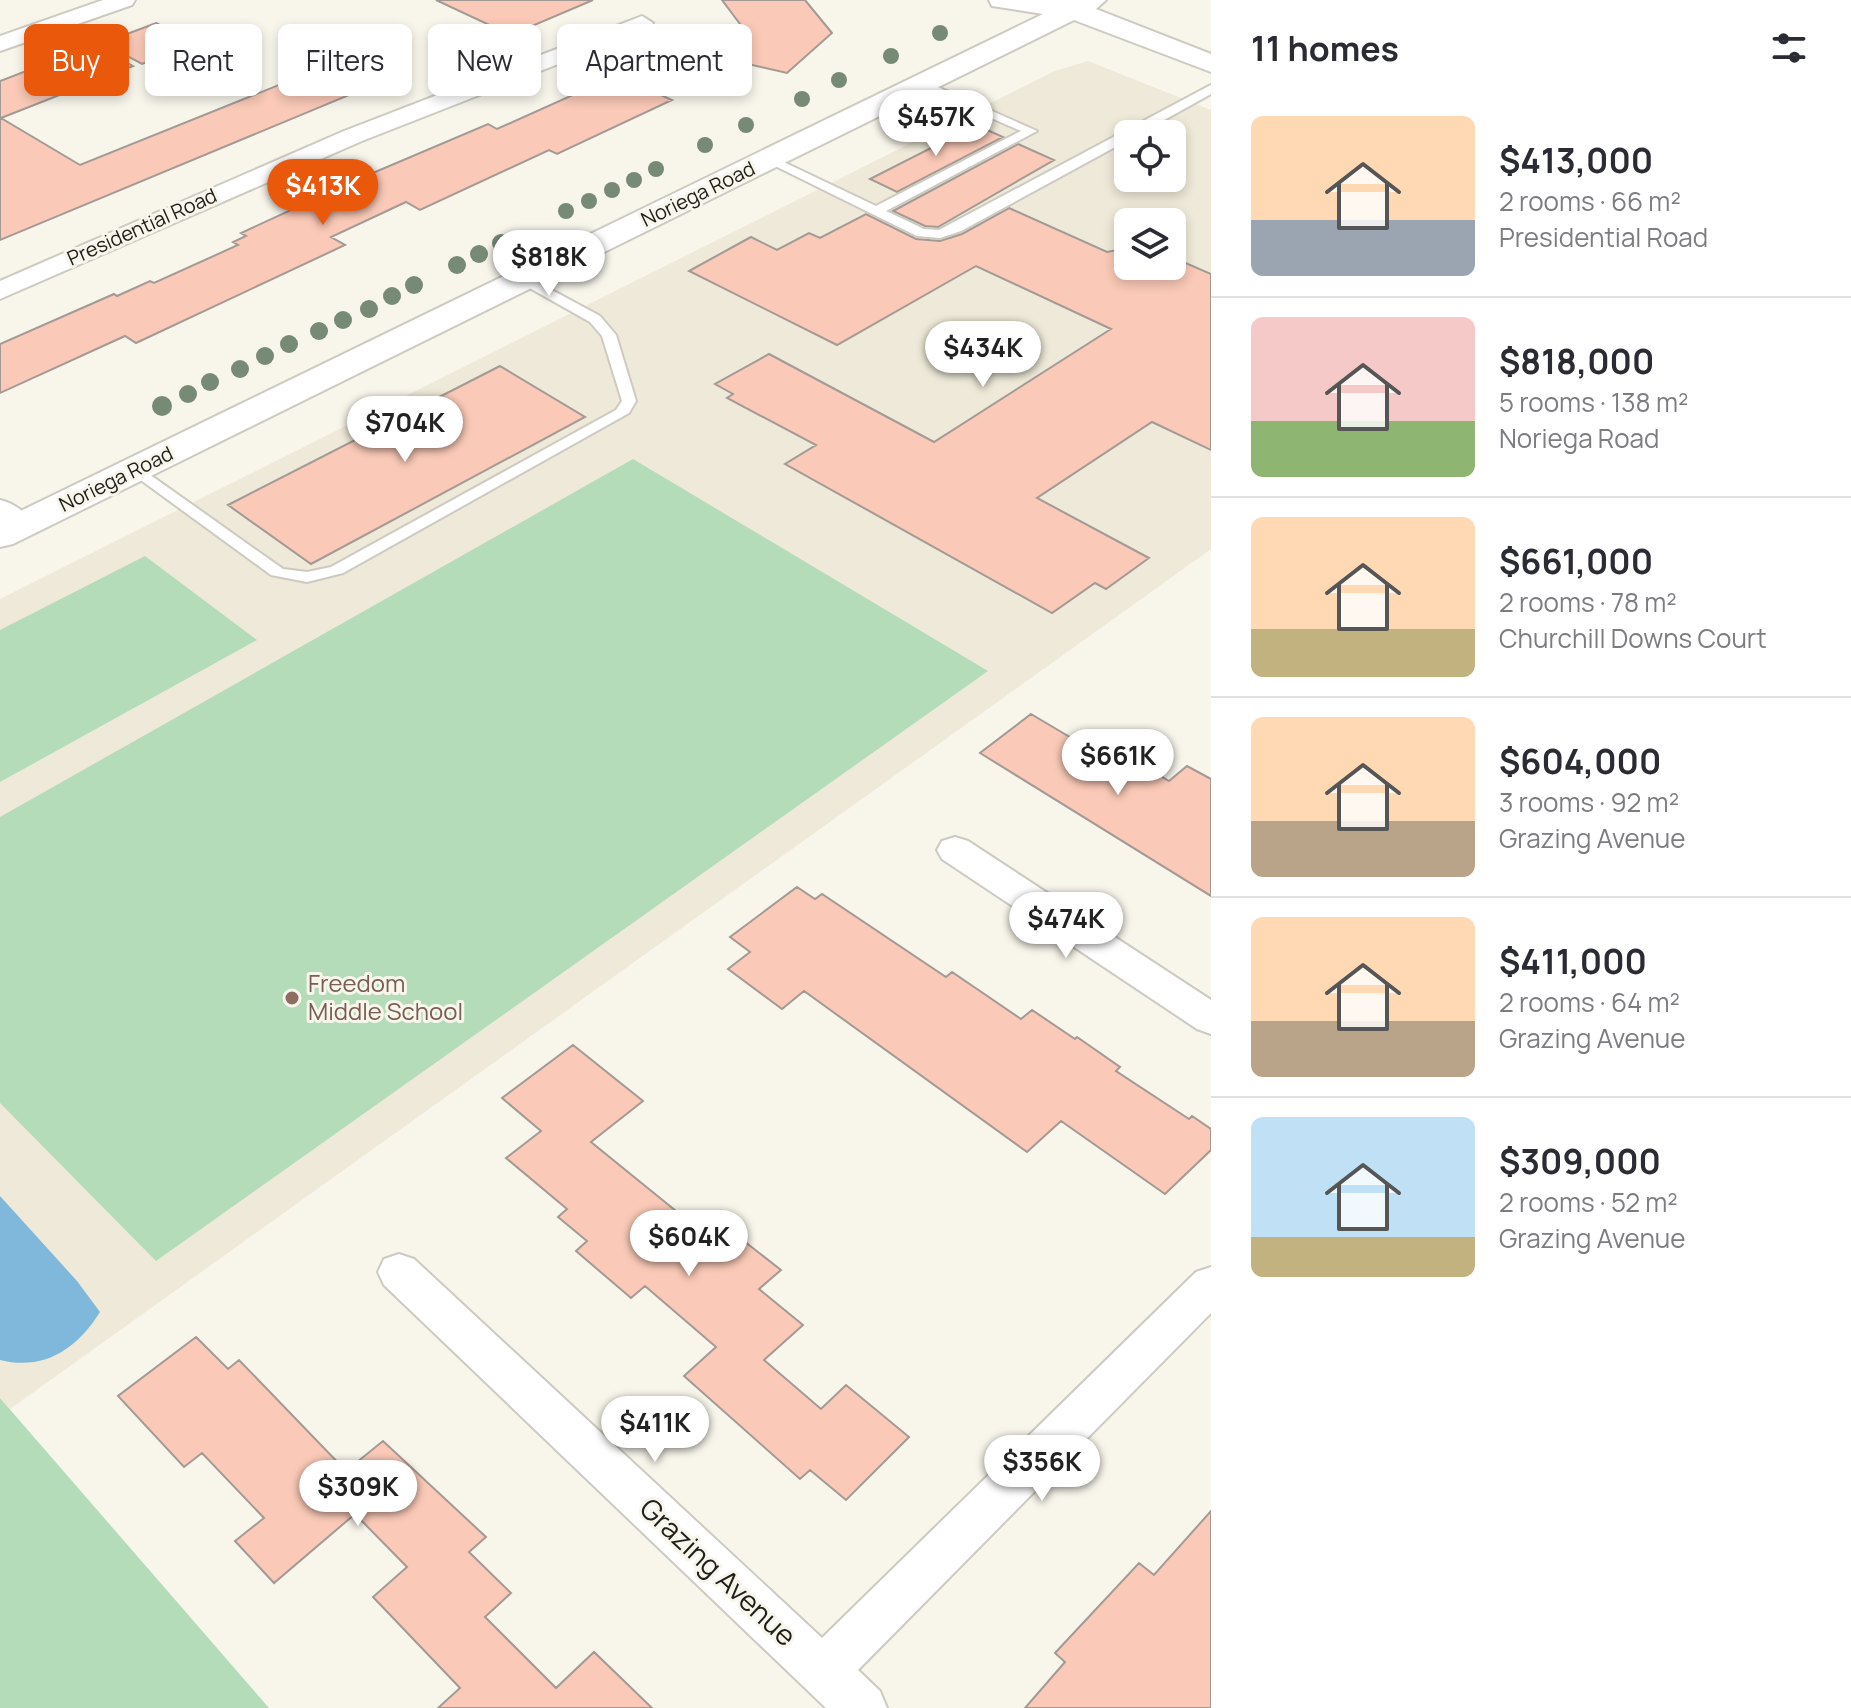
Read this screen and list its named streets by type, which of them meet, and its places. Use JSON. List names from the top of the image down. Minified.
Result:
{"streets":{"street":["Noriega Road","Presidential Road","Grazing Avenue"]},"places":["Freedom Middle School"],"page":{"heading":"11 homes","chip":["Buy","Rent","Filters","New","Apartment"],"price":["$457K","$413K","$818K","$434K","$704K","$661K","$474K","$604K","$411K","$356K","$309K"],"list":[{"name":"$413,000","note":"2 rooms · 66 m² · Presidential Road"},{"name":"$818,000","note":"5 rooms · 138 m² · Noriega Road"},{"name":"$661,000","note":"2 rooms · 78 m² · Churchill Downs Court"},{"name":"$604,000","note":"3 rooms · 92 m² · Grazing Avenue"},{"name":"$411,000","note":"2 rooms · 64 m² · Grazing Avenue"},{"name":"$309,000","note":"2 rooms · 52 m² · Grazing Avenue"}]}}
